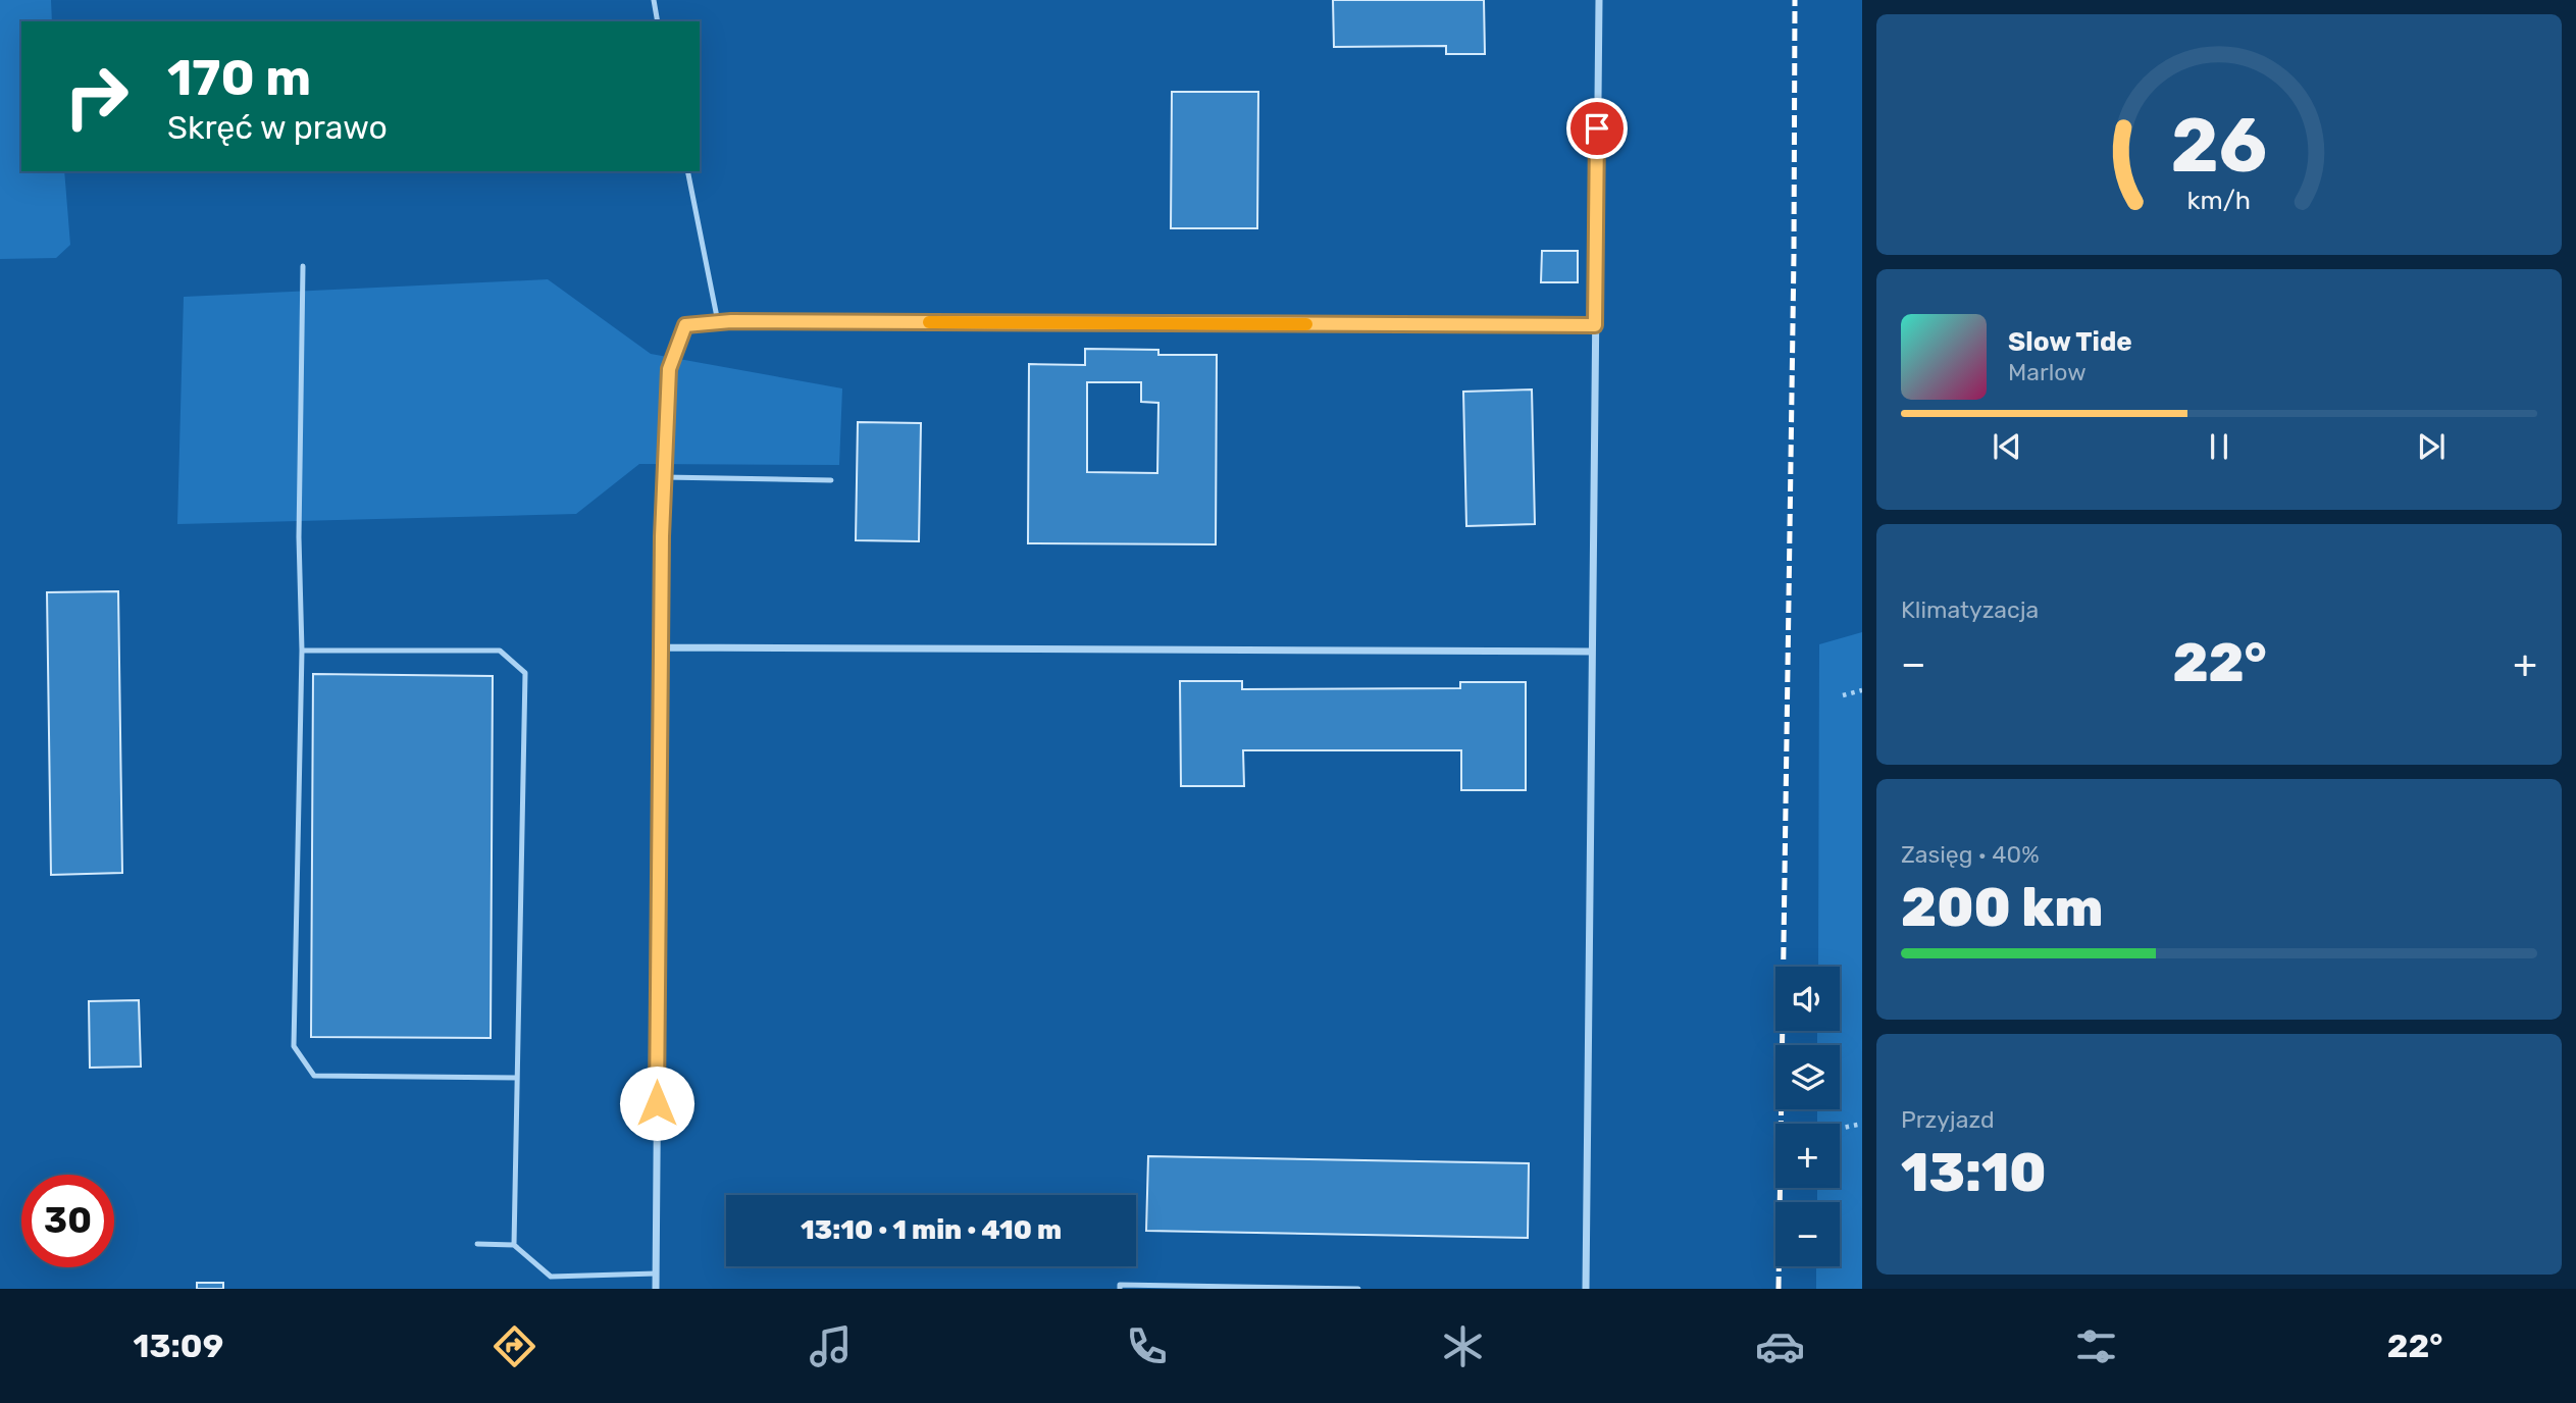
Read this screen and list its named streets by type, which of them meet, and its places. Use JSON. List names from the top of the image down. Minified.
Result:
{"page":{"turn":["170 m","Skręć w prawo"],"song":["Slow Tide","Marlow"],"tile":["Klimatyzacja",["Zasięg · 40%","200 km"],["Przyjazd","13:10"]],"heat":["−","22°","+"],"map_buttons":["+","−"],"limit":"30","trip":"13:10 · 1 min · 410 m","tabs":["13:09","22°"],"gauge":["26","km/h"]}}
